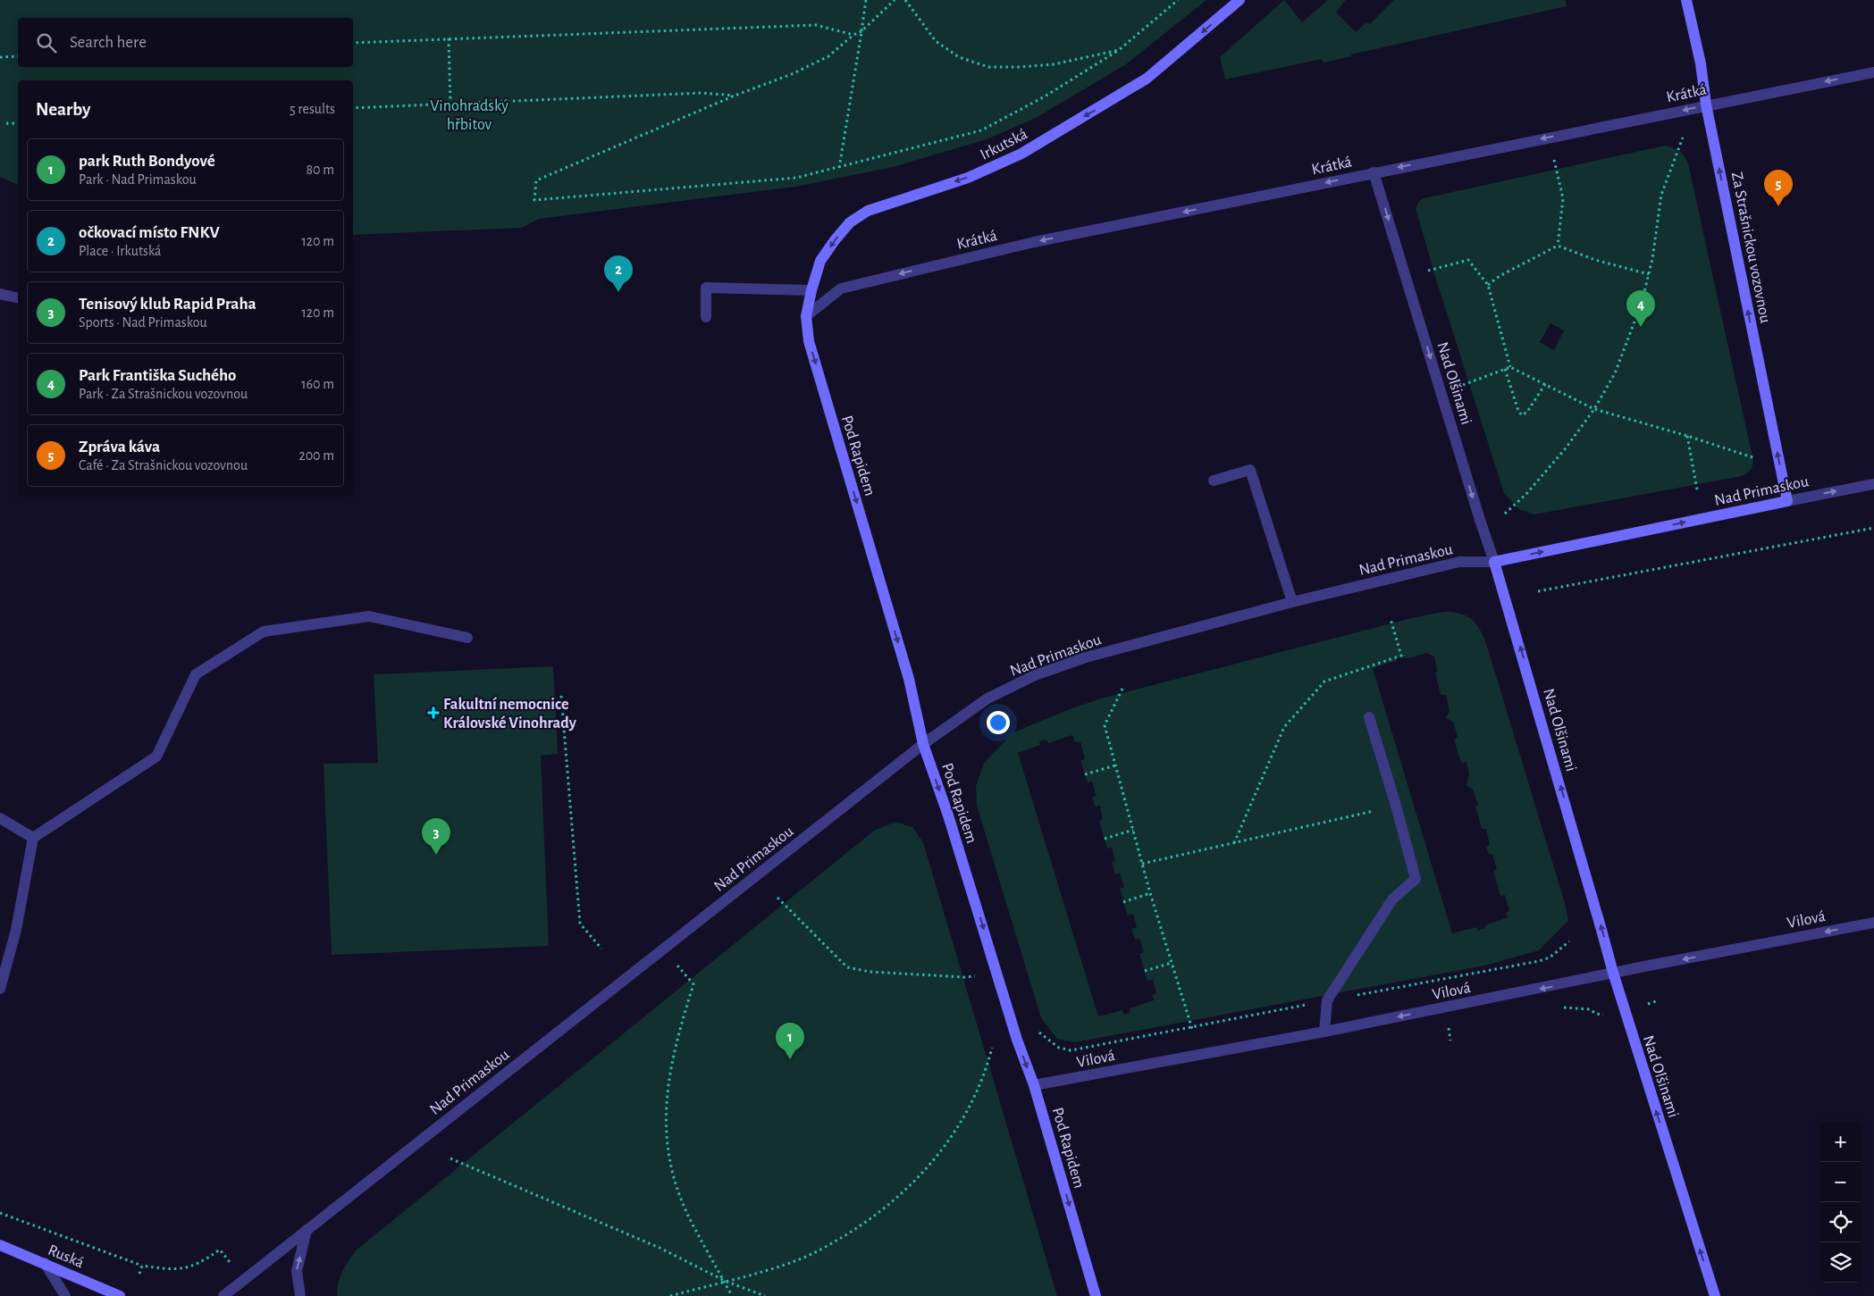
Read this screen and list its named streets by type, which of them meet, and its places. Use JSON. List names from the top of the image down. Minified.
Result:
{"streets":{"street":["Krátká","Irkutská","Za Strašnickou vozovnou","Nad Olšinami","Pod Rapidem","Nad Primaskou","Vilová","Ruská"]},"crossings":[["Krátká","Irkutská"],["Krátká","Za Strašnickou vozovnou"],["Krátká","Nad Olšinami"],["Krátká","Pod Rapidem"],["Irkutská","Pod Rapidem"],["Za Strašnickou vozovnou","Nad Primaskou"],["Nad Olšinami","Nad Primaskou"],["Nad Olšinami","Vilová"],["Pod Rapidem","Nad Primaskou"],["Pod Rapidem","Vilová"]],"one_way":["Krátká","Irkutská","Za Strašnickou vozovnou","Pod Rapidem","Vilová"],"parks":["Vinohradský hřbitov"],"places":{"health":["Fakultní nemocnice Královské Vinohrady"]},"page":{"search":"Search here","heading":["Nearby","5 results"],"list":[{"mark":"1","name":"park Ruth Bondyové","note":"Park · Nad Primaskou","value":"80 m"},{"mark":"2","name":"očkovací místo FNKV","note":"Place · Irkutská","value":"120 m"},{"mark":"3","name":"Tenisový klub Rapid Praha","note":"Sports · Nad Primaskou","value":"120 m"},{"mark":"4","name":"Park Františka Suchého","note":"Park · Za Strašnickou vozovnou","value":"160 m"},{"mark":"5","name":"Zpráva káva","note":"Café · Za Strašnickou vozovnou","value":"200 m"}],"pins":["5","2","4","3","1"],"map_buttons":["+","−"]}}
